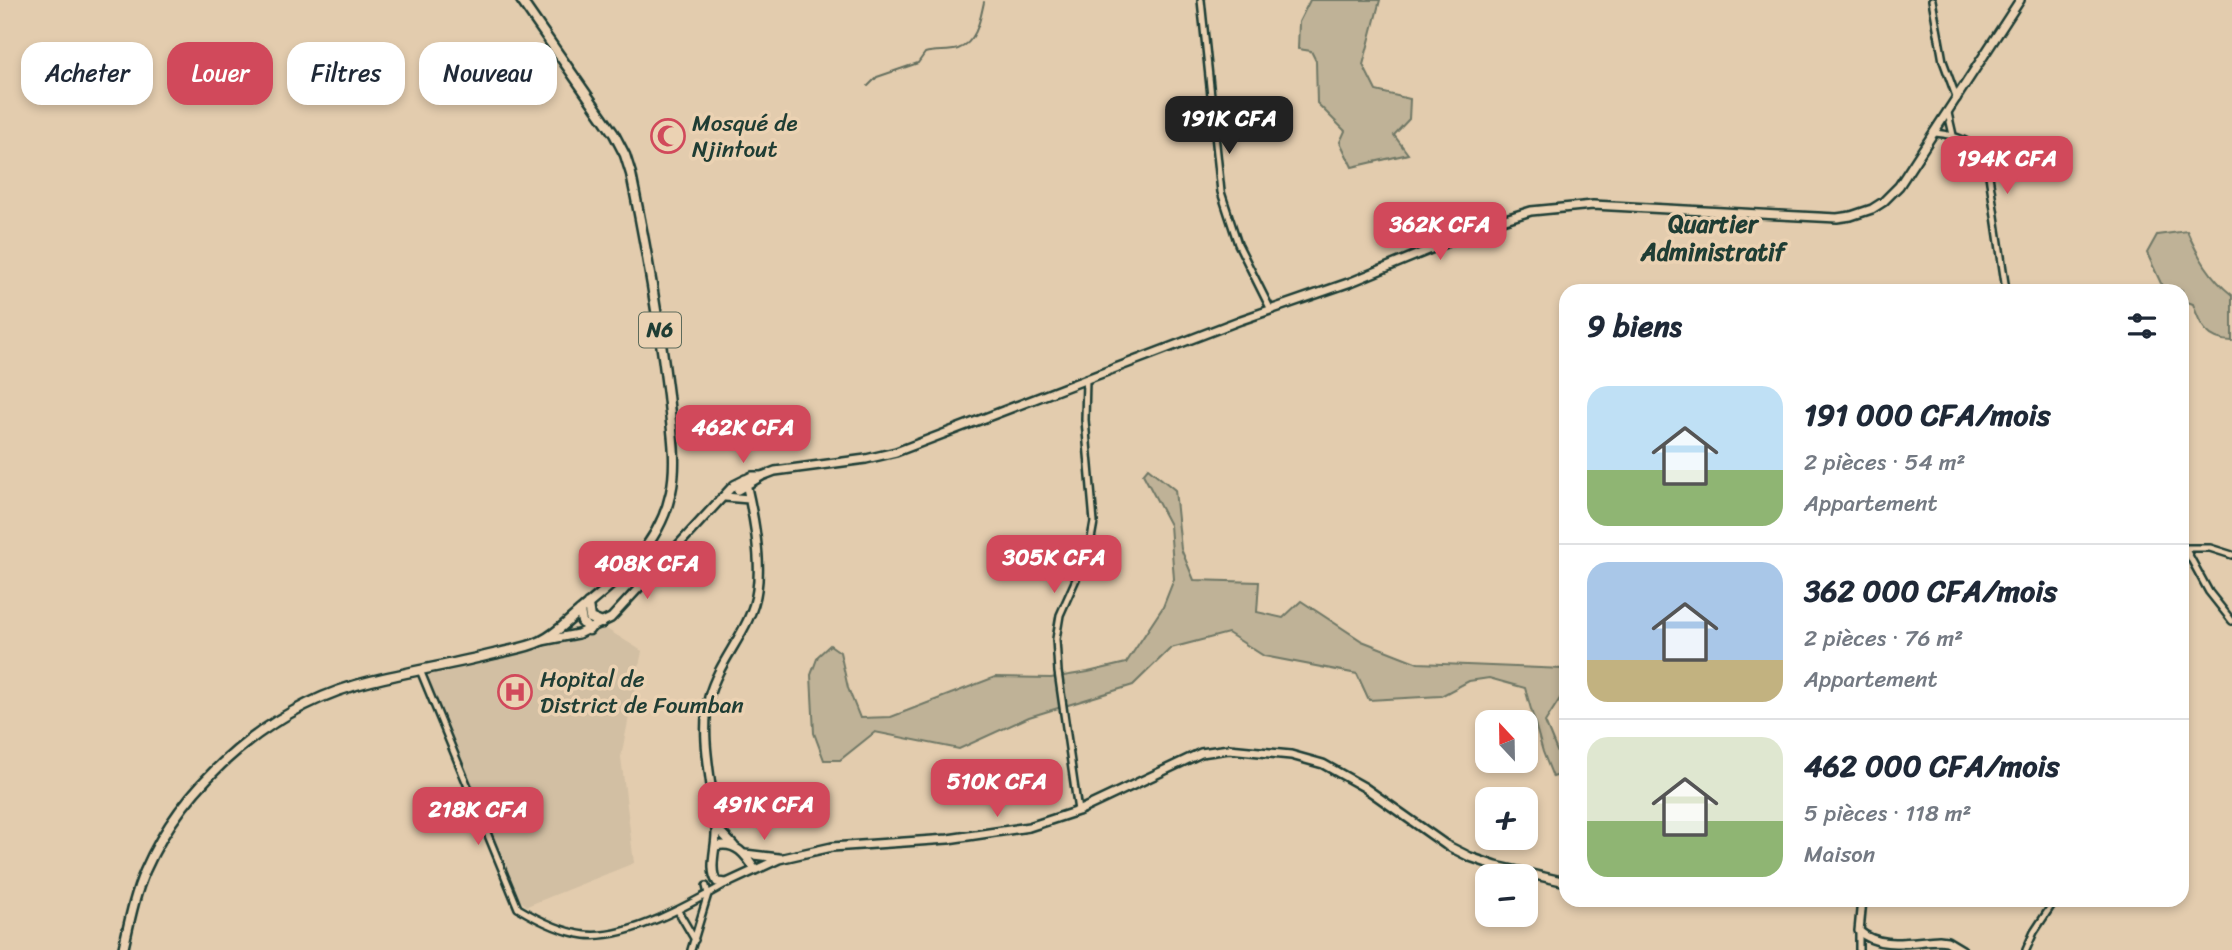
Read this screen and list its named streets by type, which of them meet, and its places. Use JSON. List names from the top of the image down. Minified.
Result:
{"streets":{"highway":["N6"]},"districts":["Quartier Administratif"],"places":{"mosque":["Mosqué de Njintout"],"hospital":["Hopital de District de Foumban"]},"north":"top","page":{"chip":["Acheter","Louer","Filtres","Nouveau"],"price":["191K CFA","194K CFA","362K CFA","462K CFA","305K CFA","408K CFA","510K CFA","491K CFA","218K CFA"],"heading":"9 biens","list":[{"name":"191 000 CFA/mois","note":"2 pièces · 54 m² · Appartement"},{"name":"362 000 CFA/mois","note":"2 pièces · 76 m² · Appartement"},{"name":"462 000 CFA/mois","note":"5 pièces · 118 m² · Maison"}],"map_buttons":["+","−"]}}
